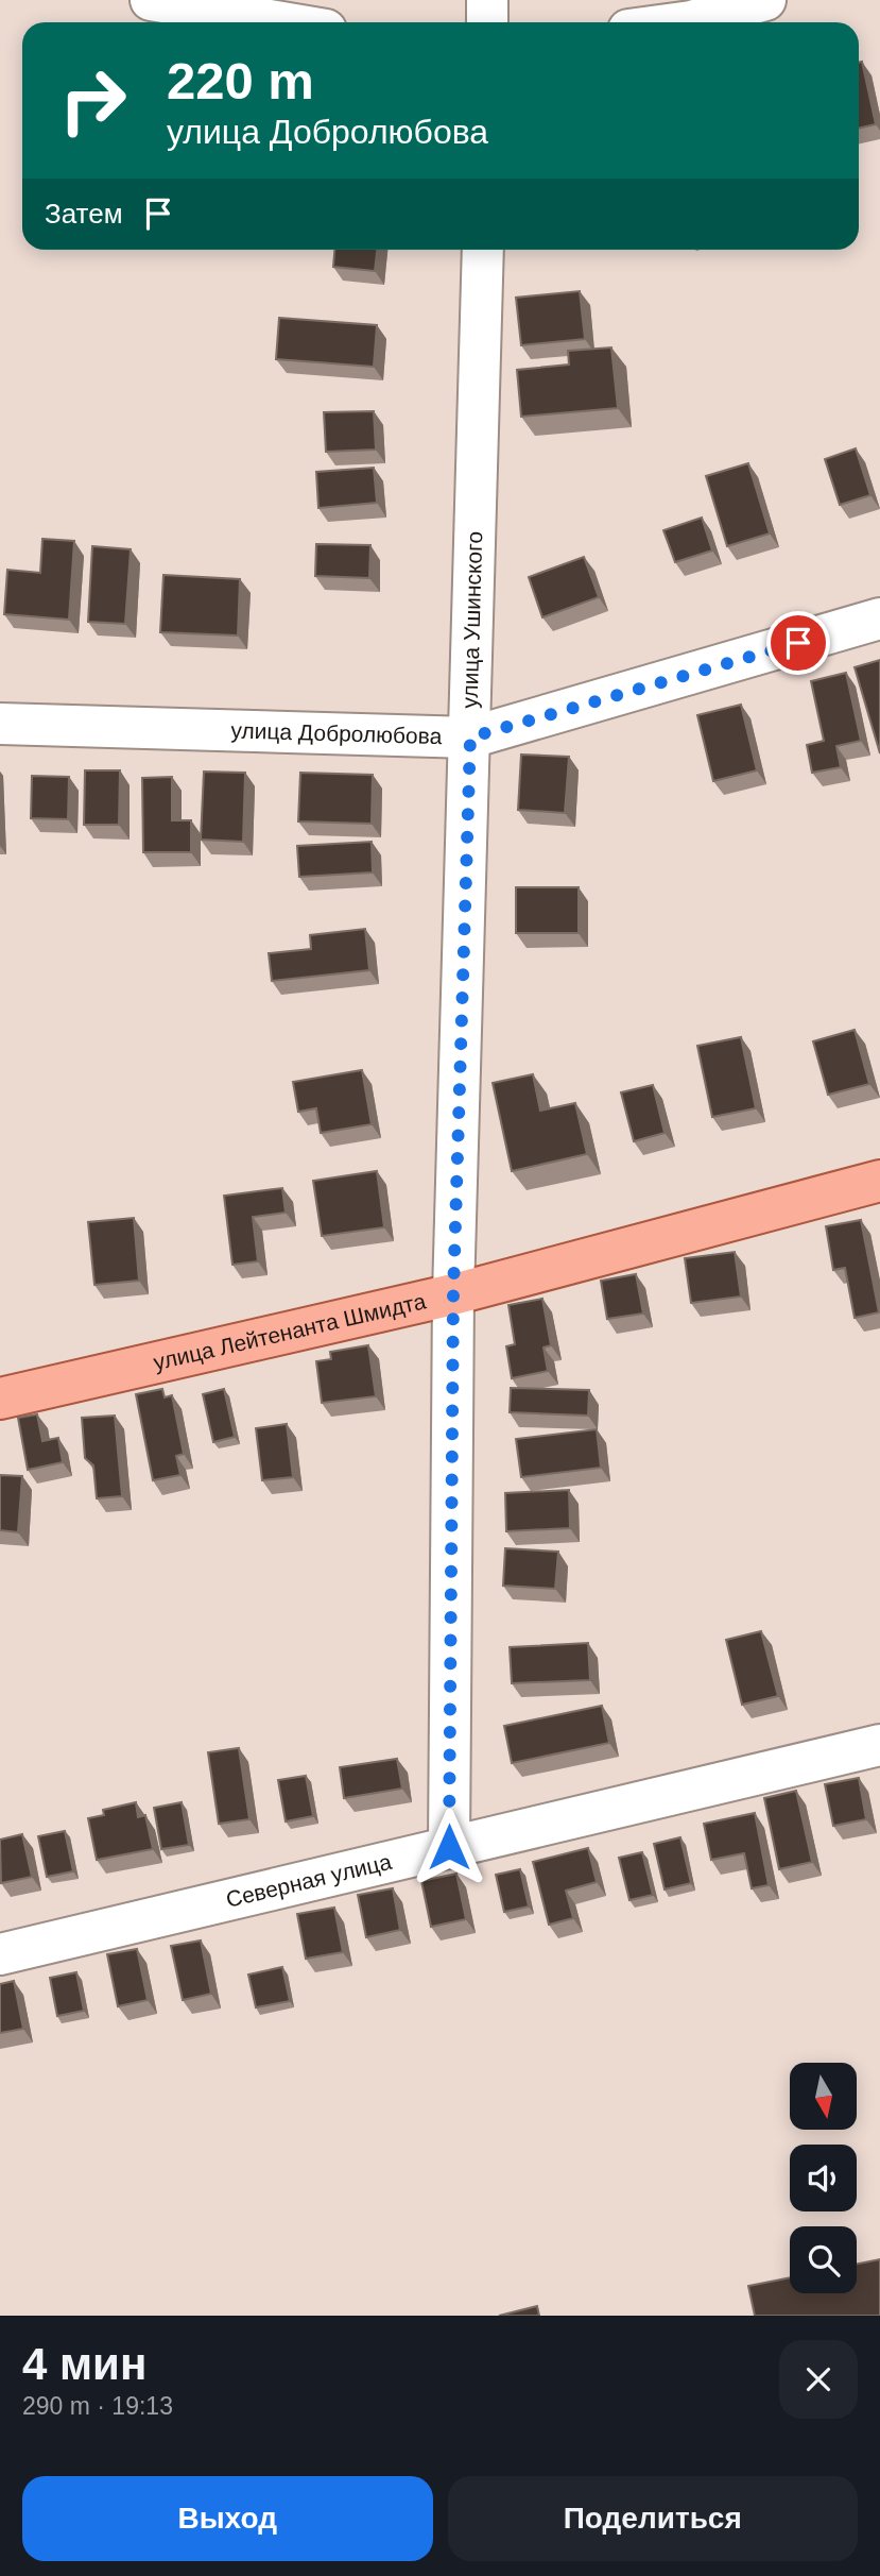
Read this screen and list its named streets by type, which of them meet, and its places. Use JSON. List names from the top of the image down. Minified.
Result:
{"streets":{"main road":["улица Лейтенанта Шмидта"],"street":["улица Ушинского","улица Добролюбова","Северная улица"]},"crossings":[["улица Ушинского","улица Добролюбова"],["улица Ушинского","улица Лейтенанта Шмидта"],["улица Ушинского","Северная улица"]],"north":"bottom","page":{"turn":["220 m","улица Добролюбова"],"then":"Затем","heading":["4 мин","290 m · 19:13"],"buttons":["Выход","Поделиться"]}}
